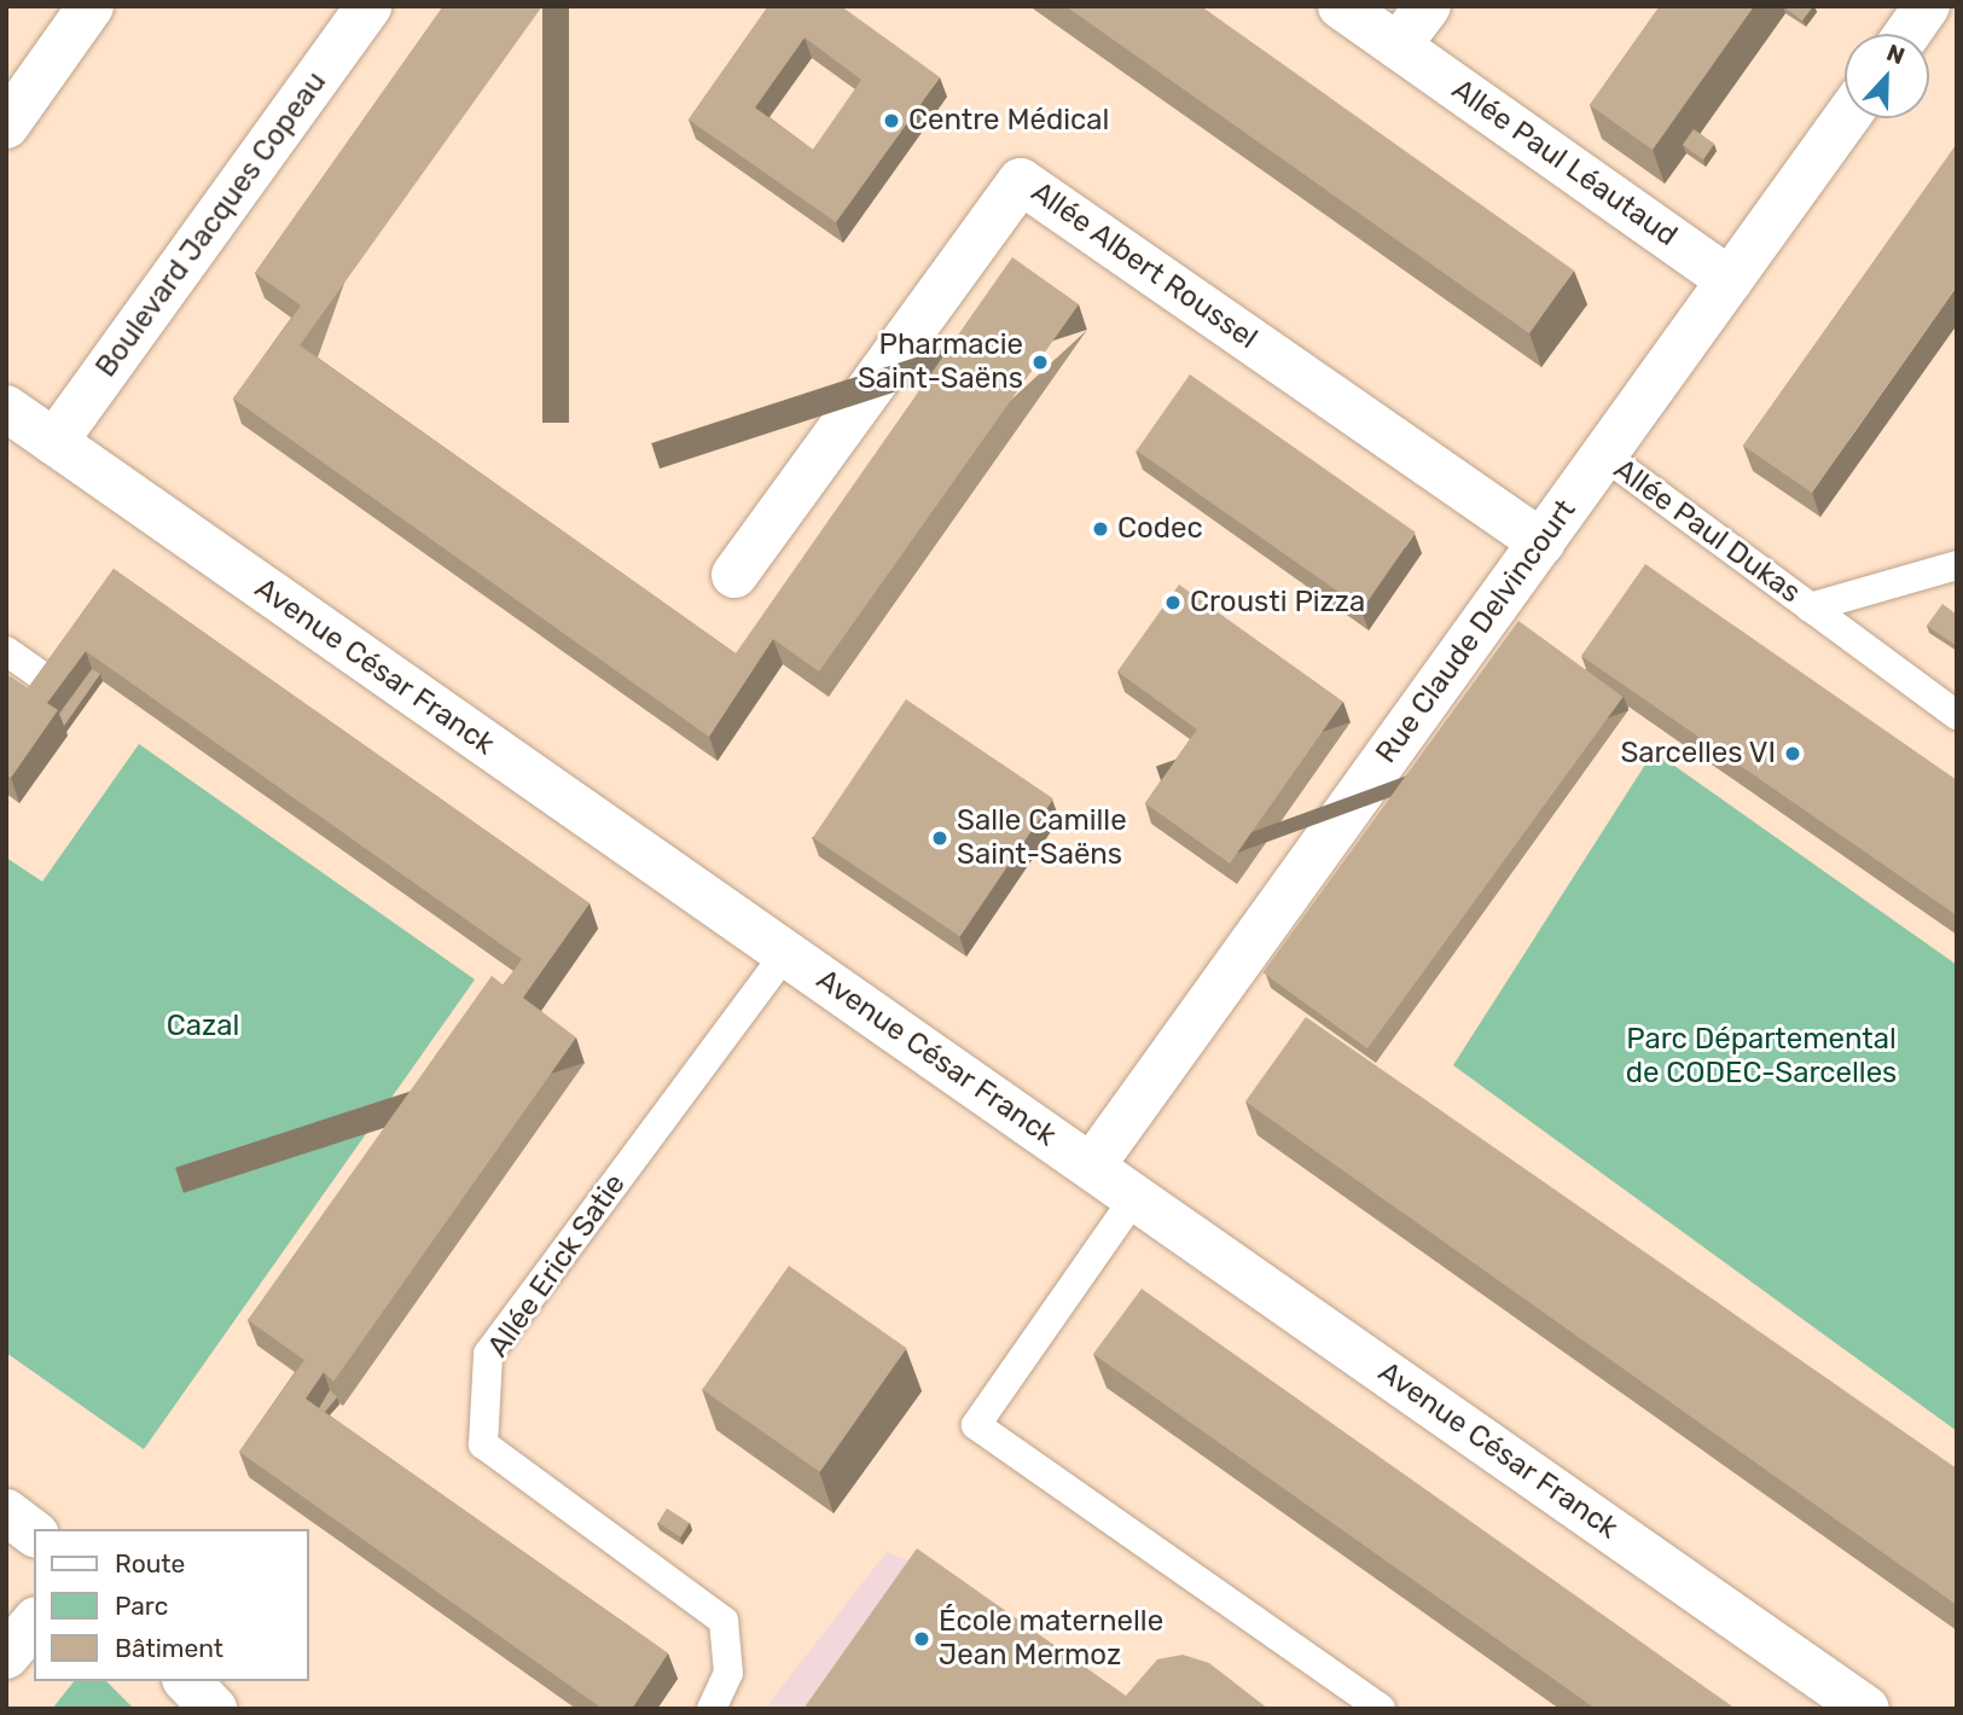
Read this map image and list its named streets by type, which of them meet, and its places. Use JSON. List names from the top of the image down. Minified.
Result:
{"streets":{"street":["Allée Paul Léautaud","Boulevard Jacques Copeau","Allée Albert Roussel","Rue Claude Delvincourt","Avenue César Franck"],"lane":["Allée Paul Dukas","Allée Erick Satie"]},"crossings":[["Allée Paul Léautaud","Rue Claude Delvincourt"],["Boulevard Jacques Copeau","Avenue César Franck"],["Allée Albert Roussel","Rue Claude Delvincourt"],["Allée Paul Dukas","Rue Claude Delvincourt"],["Rue Claude Delvincourt","Avenue César Franck"],["Avenue César Franck","Allée Erick Satie"]],"parks":["Cazal","Parc Départemental de CODEC-Sarcelles"],"places":["Centre Médical","Pharmacie Saint-Saëns","Codec","Crousti Pizza","Sarcelles VI","Salle Camille Saint-Saëns","École maternelle Jean Mermoz"],"legend":["Route","Parc","Bâtiment"],"north":"top"}
